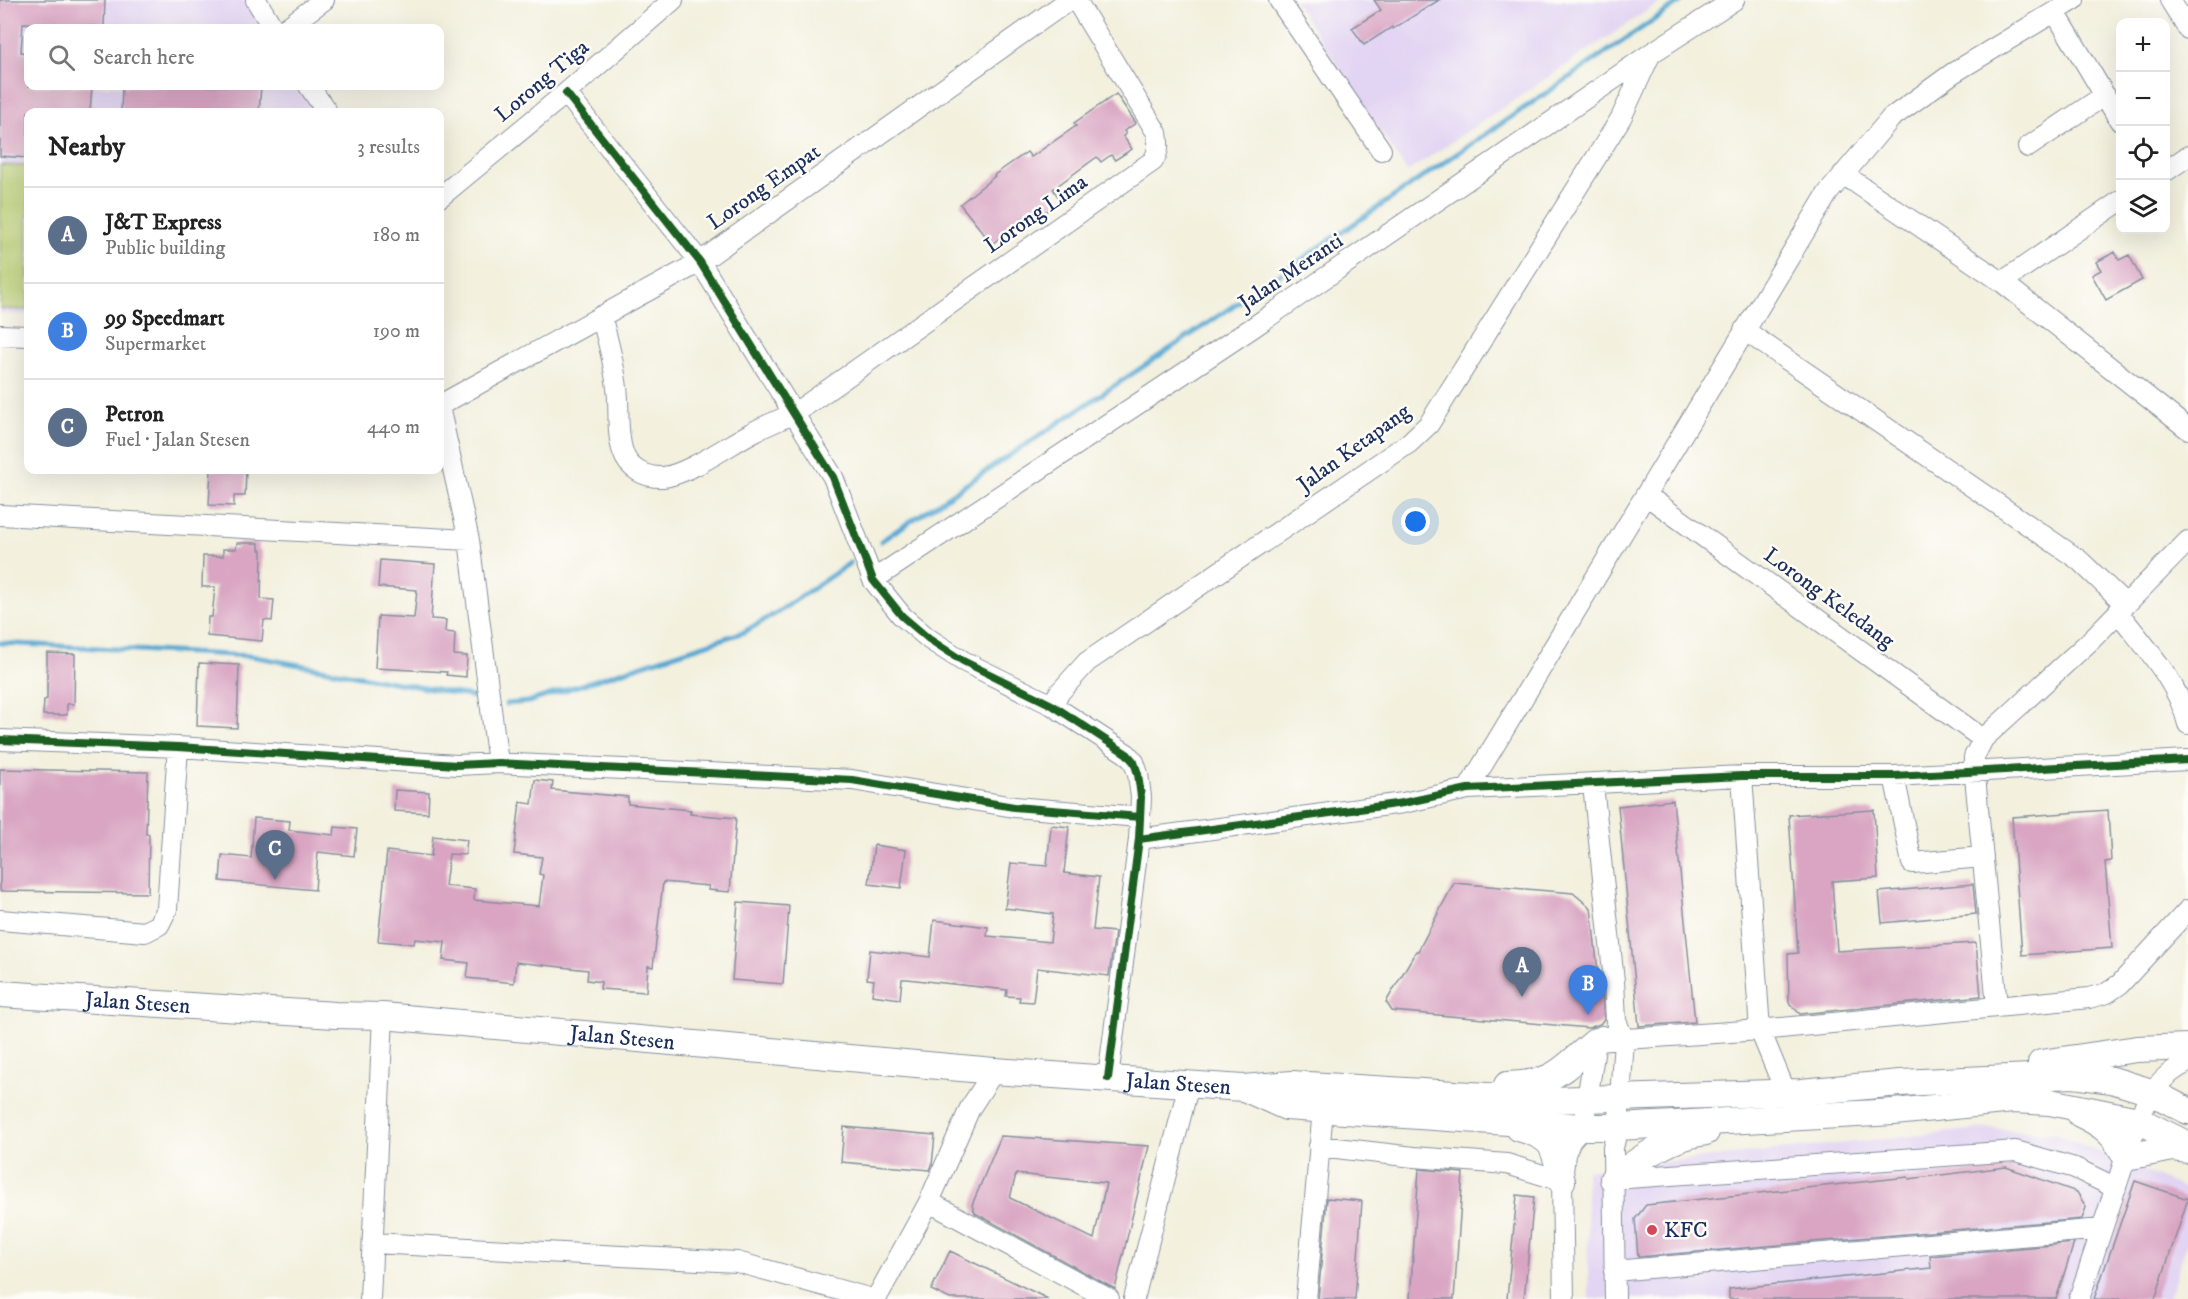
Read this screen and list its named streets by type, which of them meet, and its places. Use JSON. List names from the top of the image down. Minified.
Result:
{"streets":{"main road":["Jalan Stesen"],"street":["Lorong Tiga","Lorong Empat","Lorong Lima","Jalan Meranti","Jalan Ketapang","Lorong Keledang"]},"crossings":[["Lorong Empat","Lorong Lima"],["Jalan Meranti","Jalan Ketapang"]],"places":["KFC"],"page":{"map_buttons":["+","−"],"search":"Search here","heading":["Nearby","3 results"],"list":[{"mark":"A","name":"J&T Express","note":"Public building","value":"180 m"},{"mark":"B","name":"99 Speedmart","note":"Supermarket","value":"190 m"},{"mark":"C","name":"Petron","note":"Fuel · Jalan Stesen","value":"440 m"}],"pins":["C","A","B"]}}
